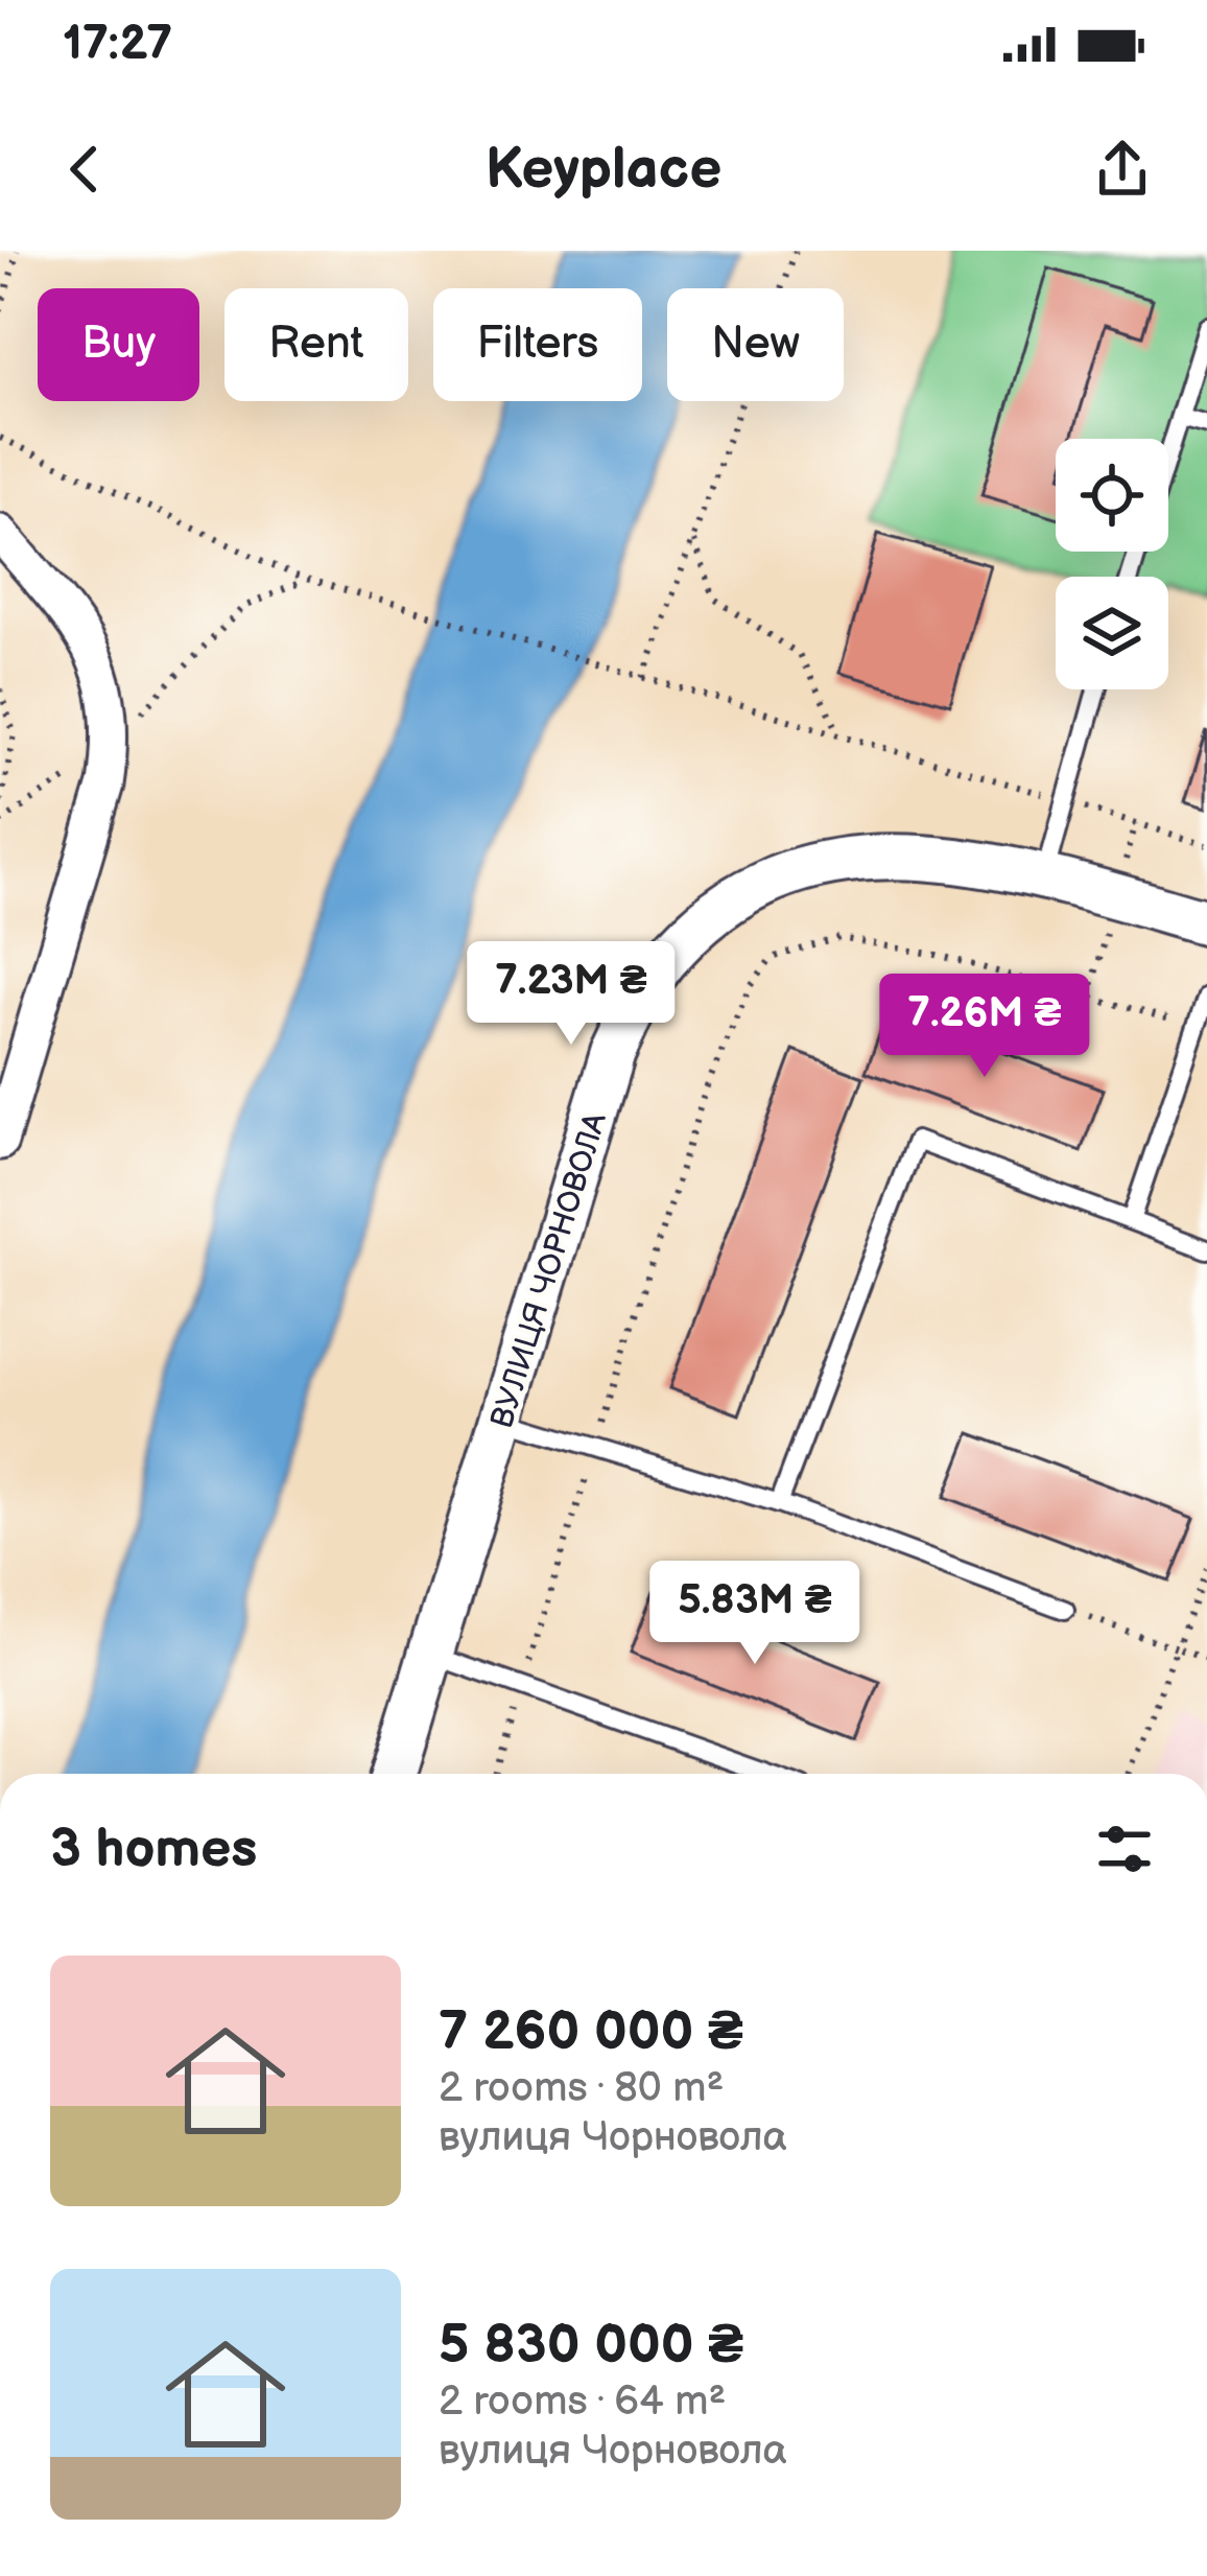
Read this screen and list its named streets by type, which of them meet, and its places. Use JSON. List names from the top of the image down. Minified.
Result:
{"streets":{"street":["ВУЛИЦЯ ЧОРНОВОЛА"]},"page":{"status":"17:27","header":"Keyplace","chip":["Buy","Rent","Filters","New"],"price":["7.23M ₴","7.26M ₴","5.83M ₴"],"heading":"3 homes","list":[{"name":"7 260 000 ₴","note":"2 rooms · 80 m² · вулиця Чорновола"},{"name":"5 830 000 ₴","note":"2 rooms · 64 m² · вулиця Чорновола"}]}}
